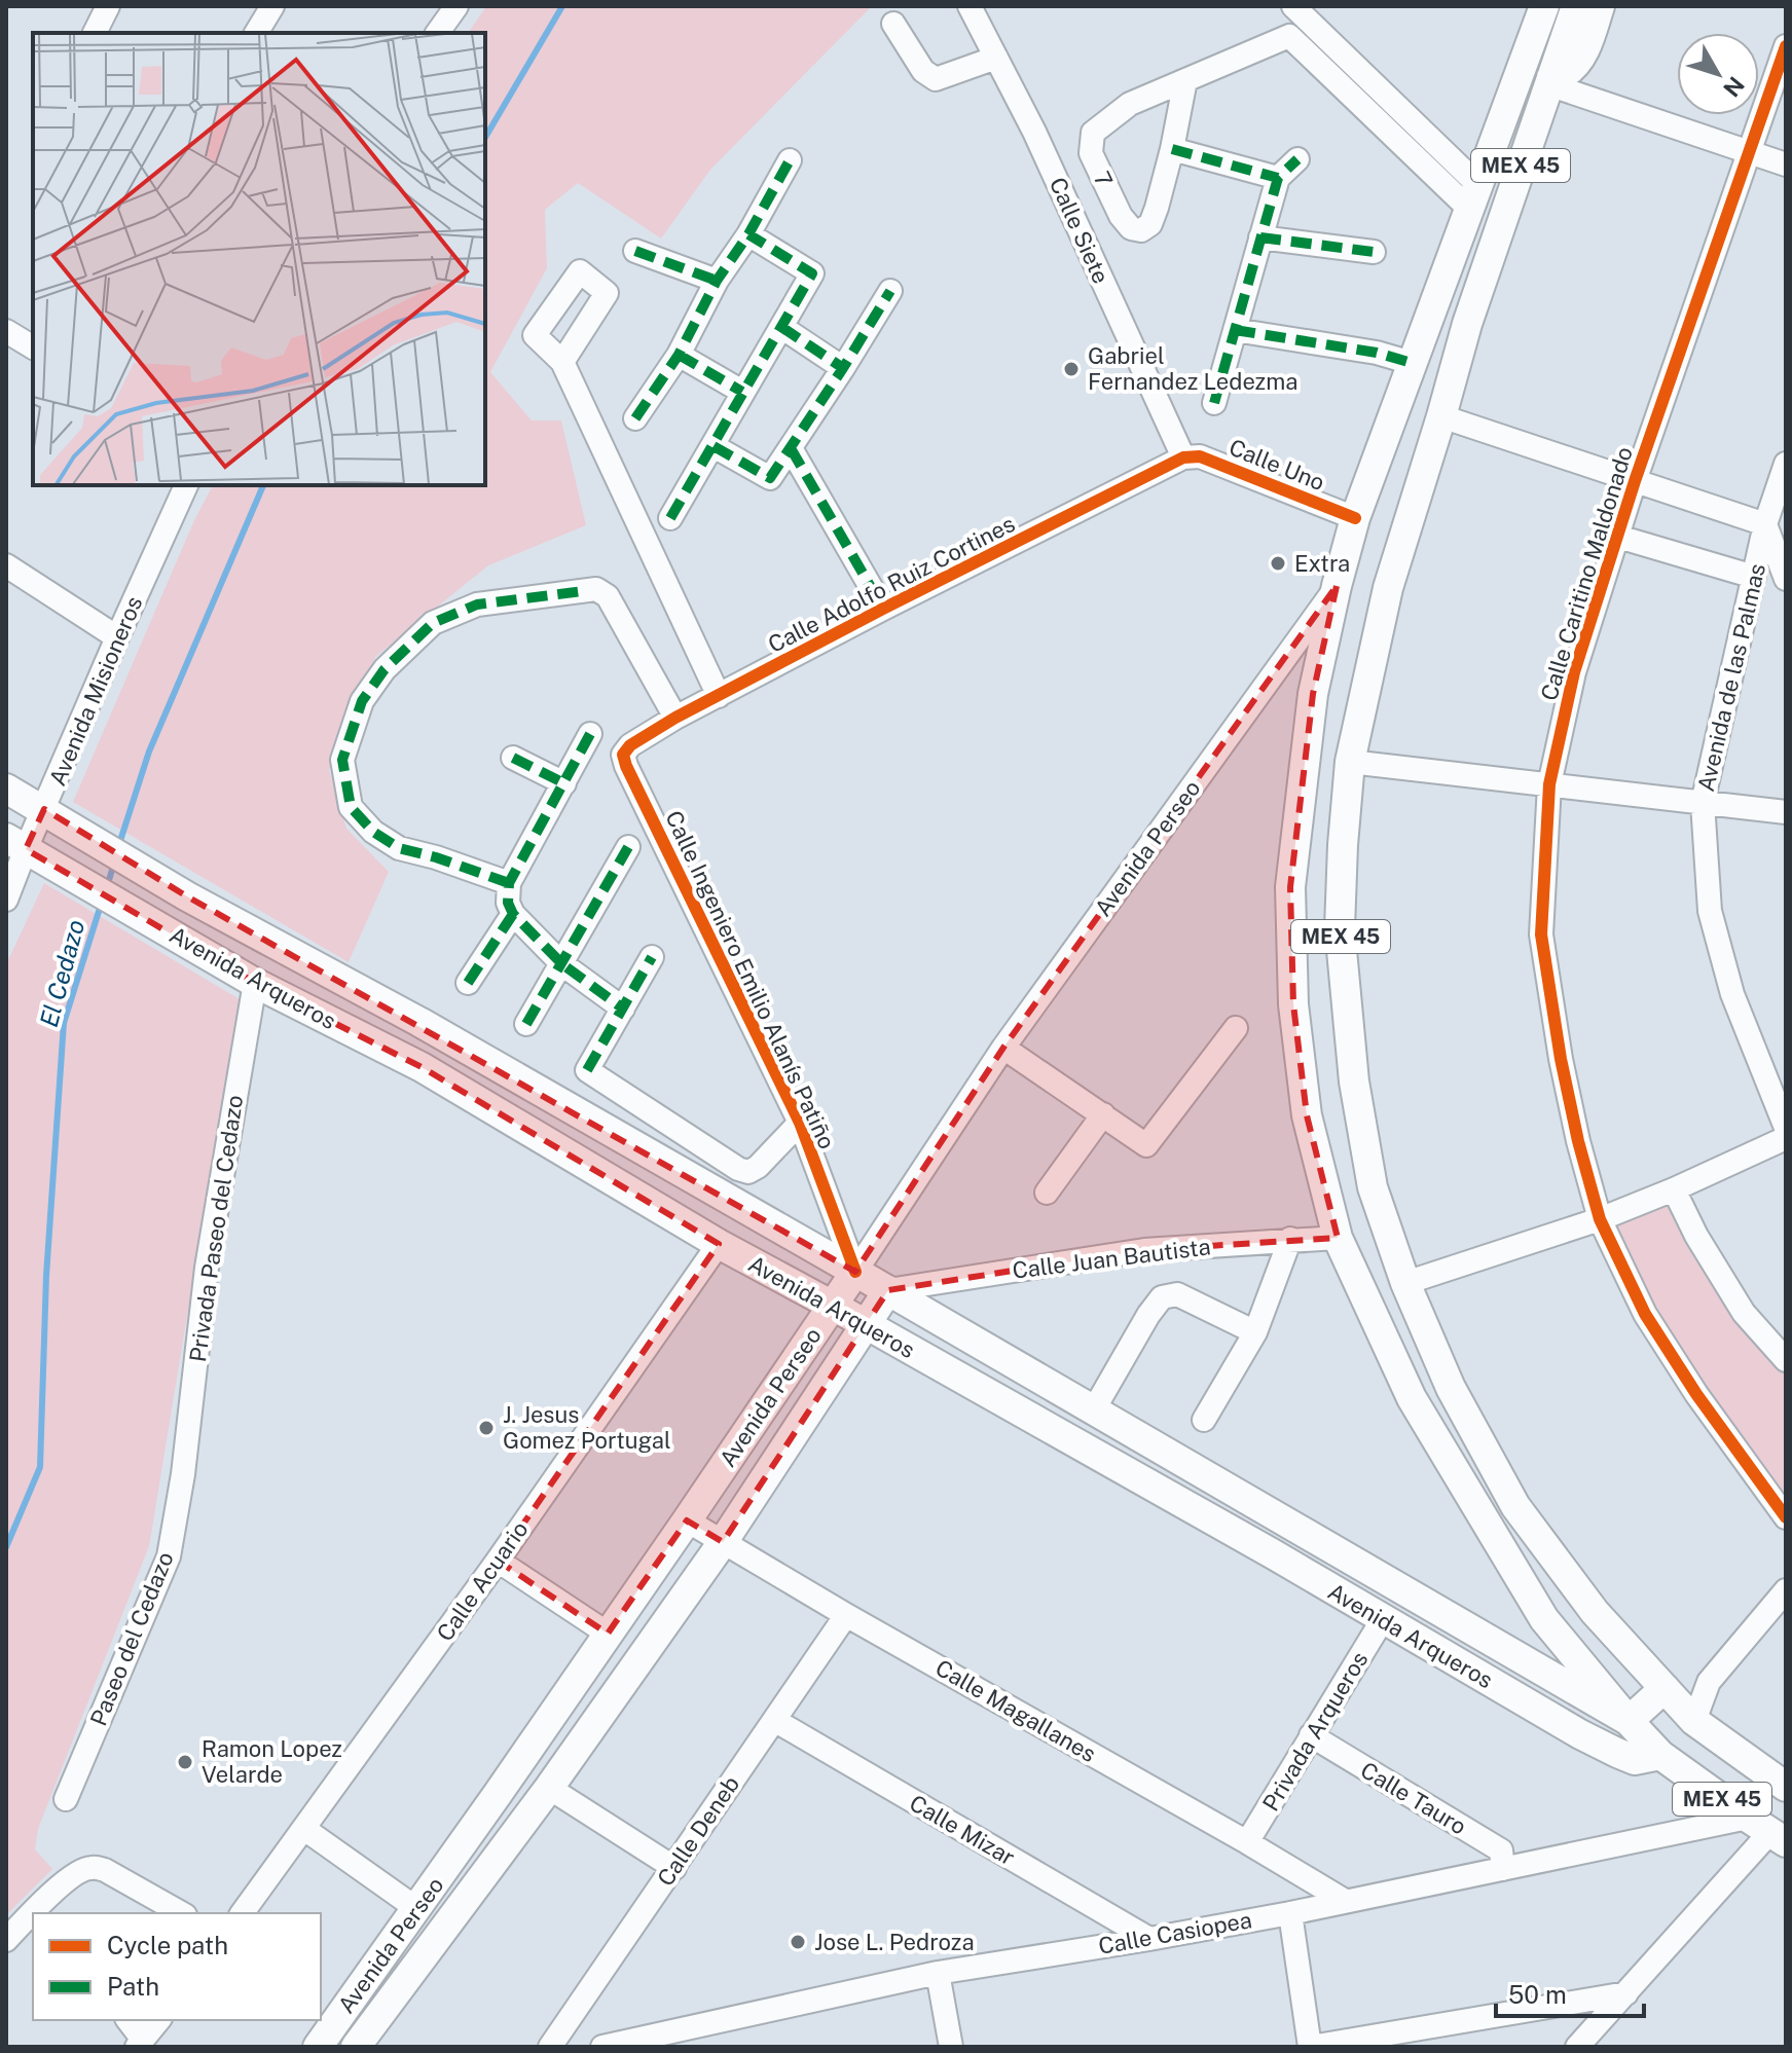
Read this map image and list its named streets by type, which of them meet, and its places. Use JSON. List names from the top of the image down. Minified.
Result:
{"streets":{"main road":["MEX 45","Avenida Perseo","Avenida Arqueros"],"street":["7","Calle Siete","Calle Uno","Calle Caritino Maldonado","Calle Adolfo Ruiz Cortines","Avenida de las Palmas","Avenida Misioneros","Calle Ingeniero Emilio Alanís Patiño","Privada Paseo del Cedazo","Calle Juan Bautista","Calle Acuario","Paseo del Cedazo","Calle Magallanes","Privada Arqueros","Calle Tauro","Calle Mizar","Calle Deneb","Calle Casiopea"]},"crossings":[["MEX 45","7"],["MEX 45","Calle Uno"],["MEX 45","Avenida Perseo"],["MEX 45","Avenida Arqueros"],["MEX 45","Calle Juan Bautista"],["MEX 45","Calle Casiopea"],["Calle Siete","Calle Uno"],["Calle Siete","Calle Adolfo Ruiz Cortines"],["Calle Uno","Calle Adolfo Ruiz Cortines"],["Calle Adolfo Ruiz Cortines","Calle Ingeniero Emilio Alanís Patiño"],["Avenida Misioneros","Avenida Arqueros"],["Avenida Perseo","Avenida Arqueros"],["Avenida Perseo","Calle Ingeniero Emilio Alanís Patiño"],["Avenida Perseo","Calle Juan Bautista"],["Avenida Perseo","Calle Magallanes"],["Avenida Arqueros","Calle Ingeniero Emilio Alanís Patiño"],["Avenida Arqueros","Privada Paseo del Cedazo"],["Avenida Arqueros","Calle Juan Bautista"],["Avenida Arqueros","Calle Acuario"],["Avenida Arqueros","Privada Arqueros"],["Privada Paseo del Cedazo","Paseo del Cedazo"],["Calle Magallanes","Privada Arqueros"],["Calle Magallanes","Calle Deneb"],["Calle Magallanes","Calle Casiopea"],["Privada Arqueros","Calle Tauro"],["Calle Tauro","Calle Casiopea"],["Calle Mizar","Calle Deneb"],["Calle Mizar","Calle Casiopea"]],"water":["El Cedazo"],"places":["Gabriel Fernandez Ledezma","Extra","J. Jesus Gomez Portugal","Ramon Lopez Velarde","Jose L. Pedroza"],"legend":["Cycle path","Path"],"scale_bar":"50 m","north":"bottom right"}
